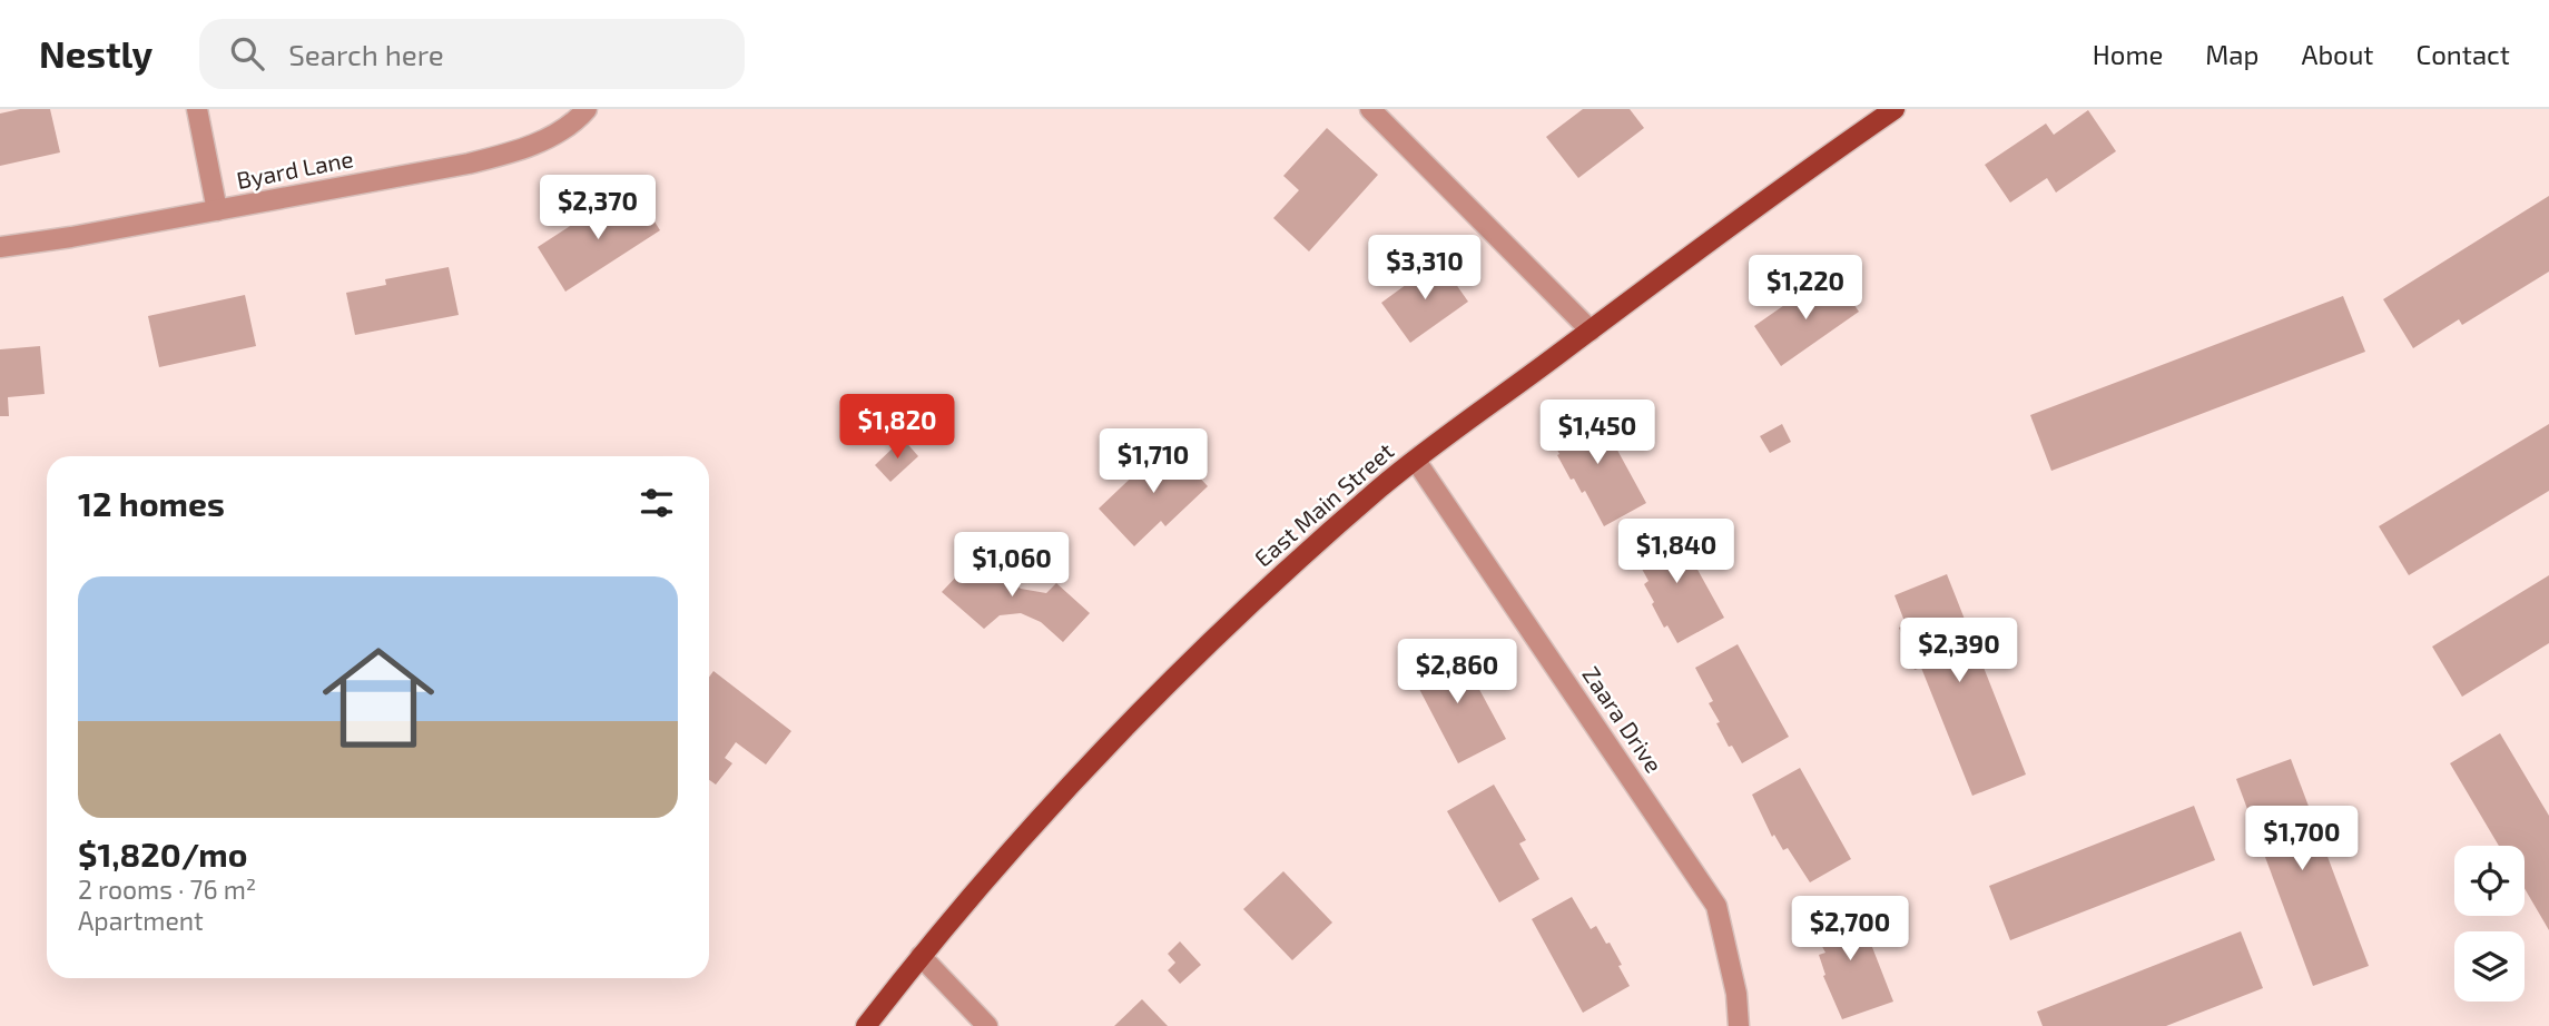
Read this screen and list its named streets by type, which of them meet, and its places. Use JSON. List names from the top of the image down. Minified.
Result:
{"streets":{"main road":["East Main Street"],"street":["Byard Lane","Zaara Drive"]},"crossings":[["East Main Street","Zaara Drive"]],"page":{"header":"Nestly","search":"Search here","nav":["Home","Map","About","Contact"],"price":["$2,370","$3,310","$1,220","$1,820","$1,450","$1,710","$1,840","$1,060","$2,390","$2,860","$1,700","$2,700"],"heading":"12 homes","list":[{"name":"$1,820/mo","note":"2 rooms · 76 m² · Apartment"}]}}
